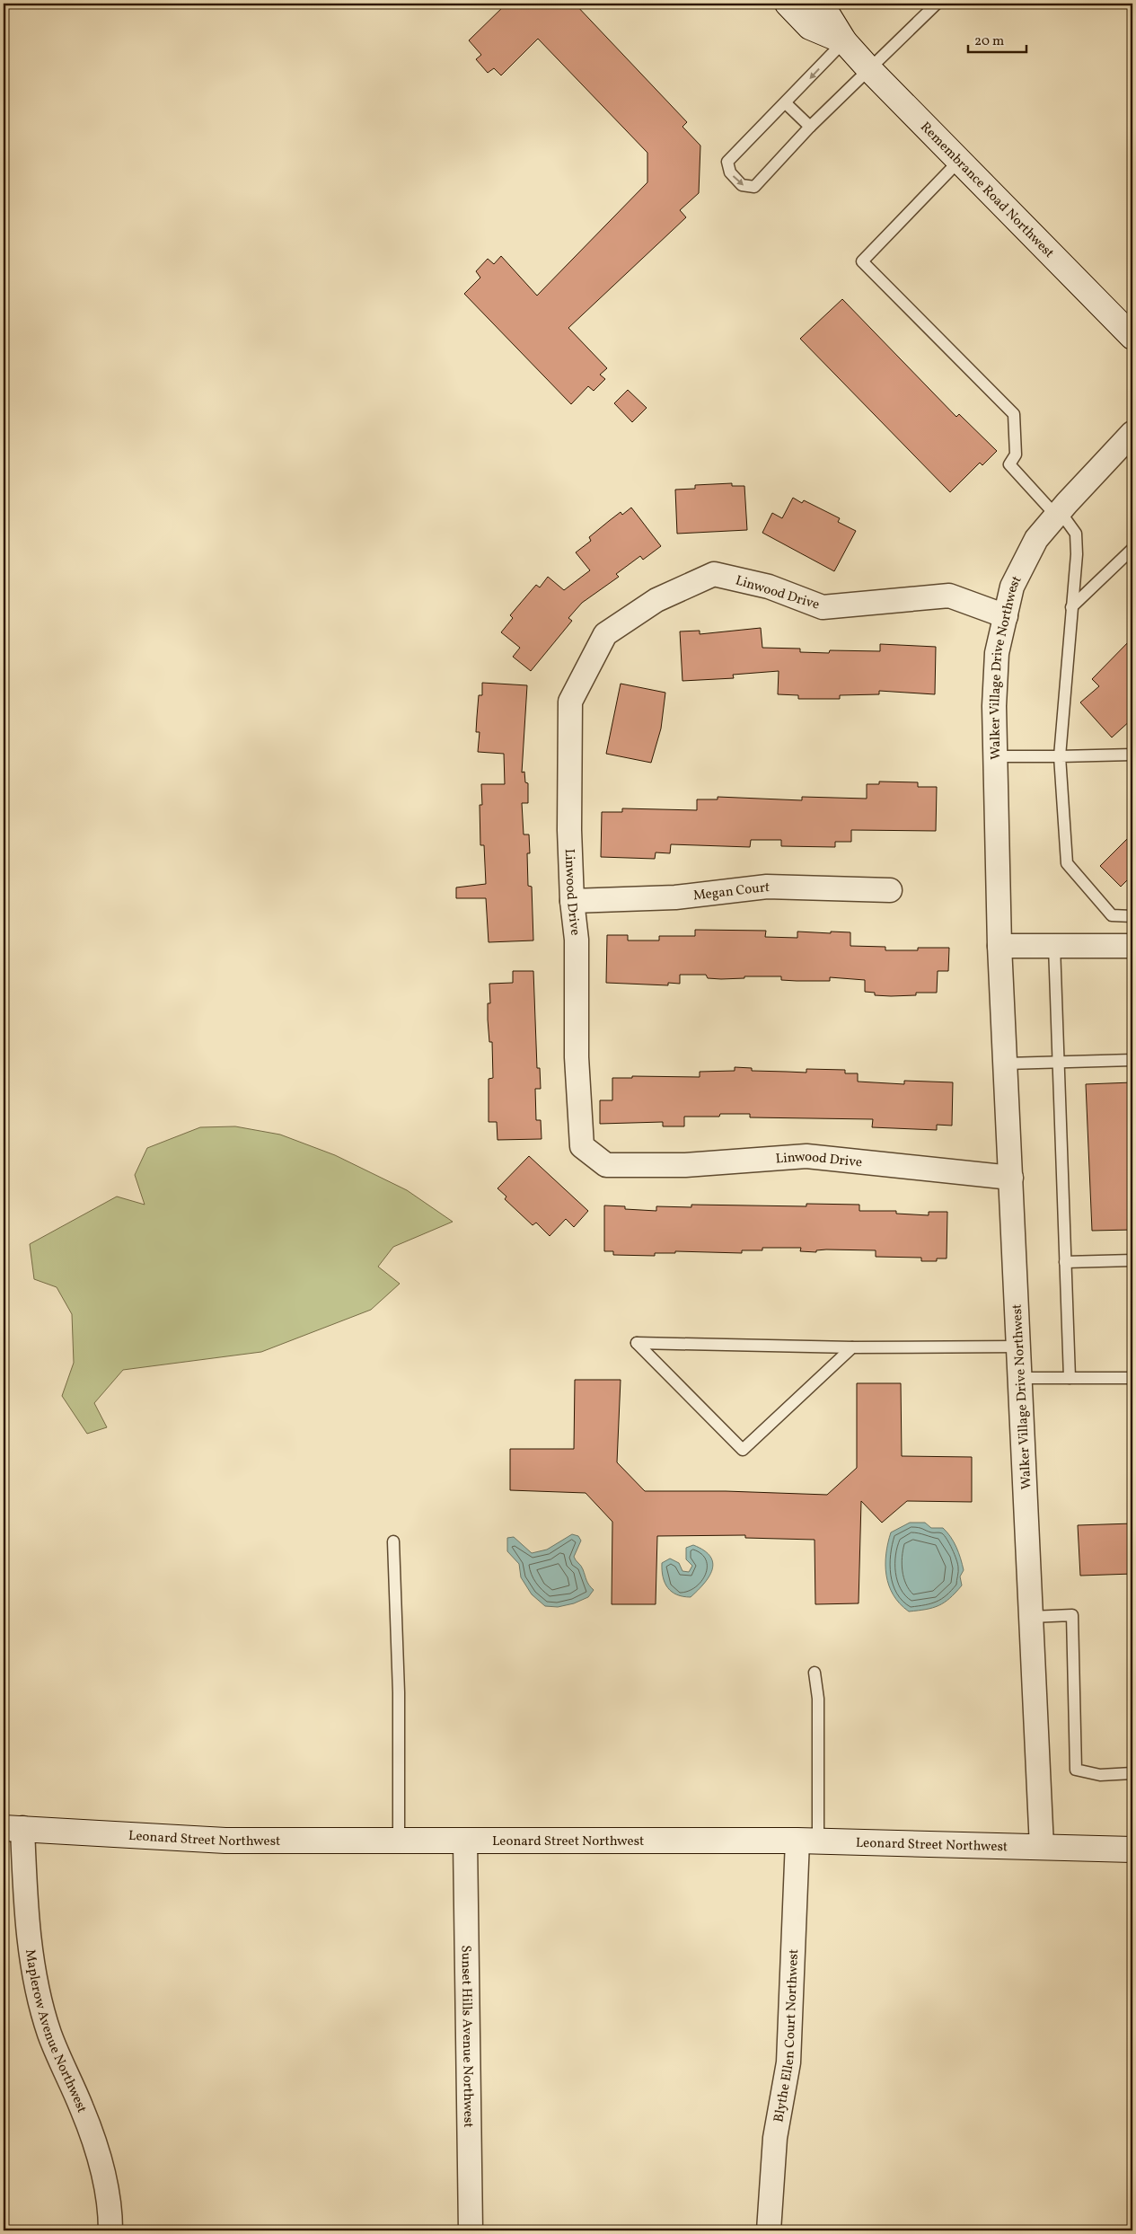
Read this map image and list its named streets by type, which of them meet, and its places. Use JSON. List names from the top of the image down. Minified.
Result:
{"streets":{"main road":["Remembrance Road Northwest","Leonard Street Northwest"],"street":["Linwood Drive","Walker Village Drive Northwest","Megan Court","Maplerow Avenue Northwest","Sunset Hills Avenue Northwest","Blythe Ellen Court Northwest"]},"crossings":[["Linwood Drive","Walker Village Drive Northwest"],["Linwood Drive","Megan Court"],["Walker Village Drive Northwest","Leonard Street Northwest"],["Leonard Street Northwest","Maplerow Avenue Northwest"],["Leonard Street Northwest","Sunset Hills Avenue Northwest"],["Leonard Street Northwest","Blythe Ellen Court Northwest"]],"scale_bar":"20 m"}
